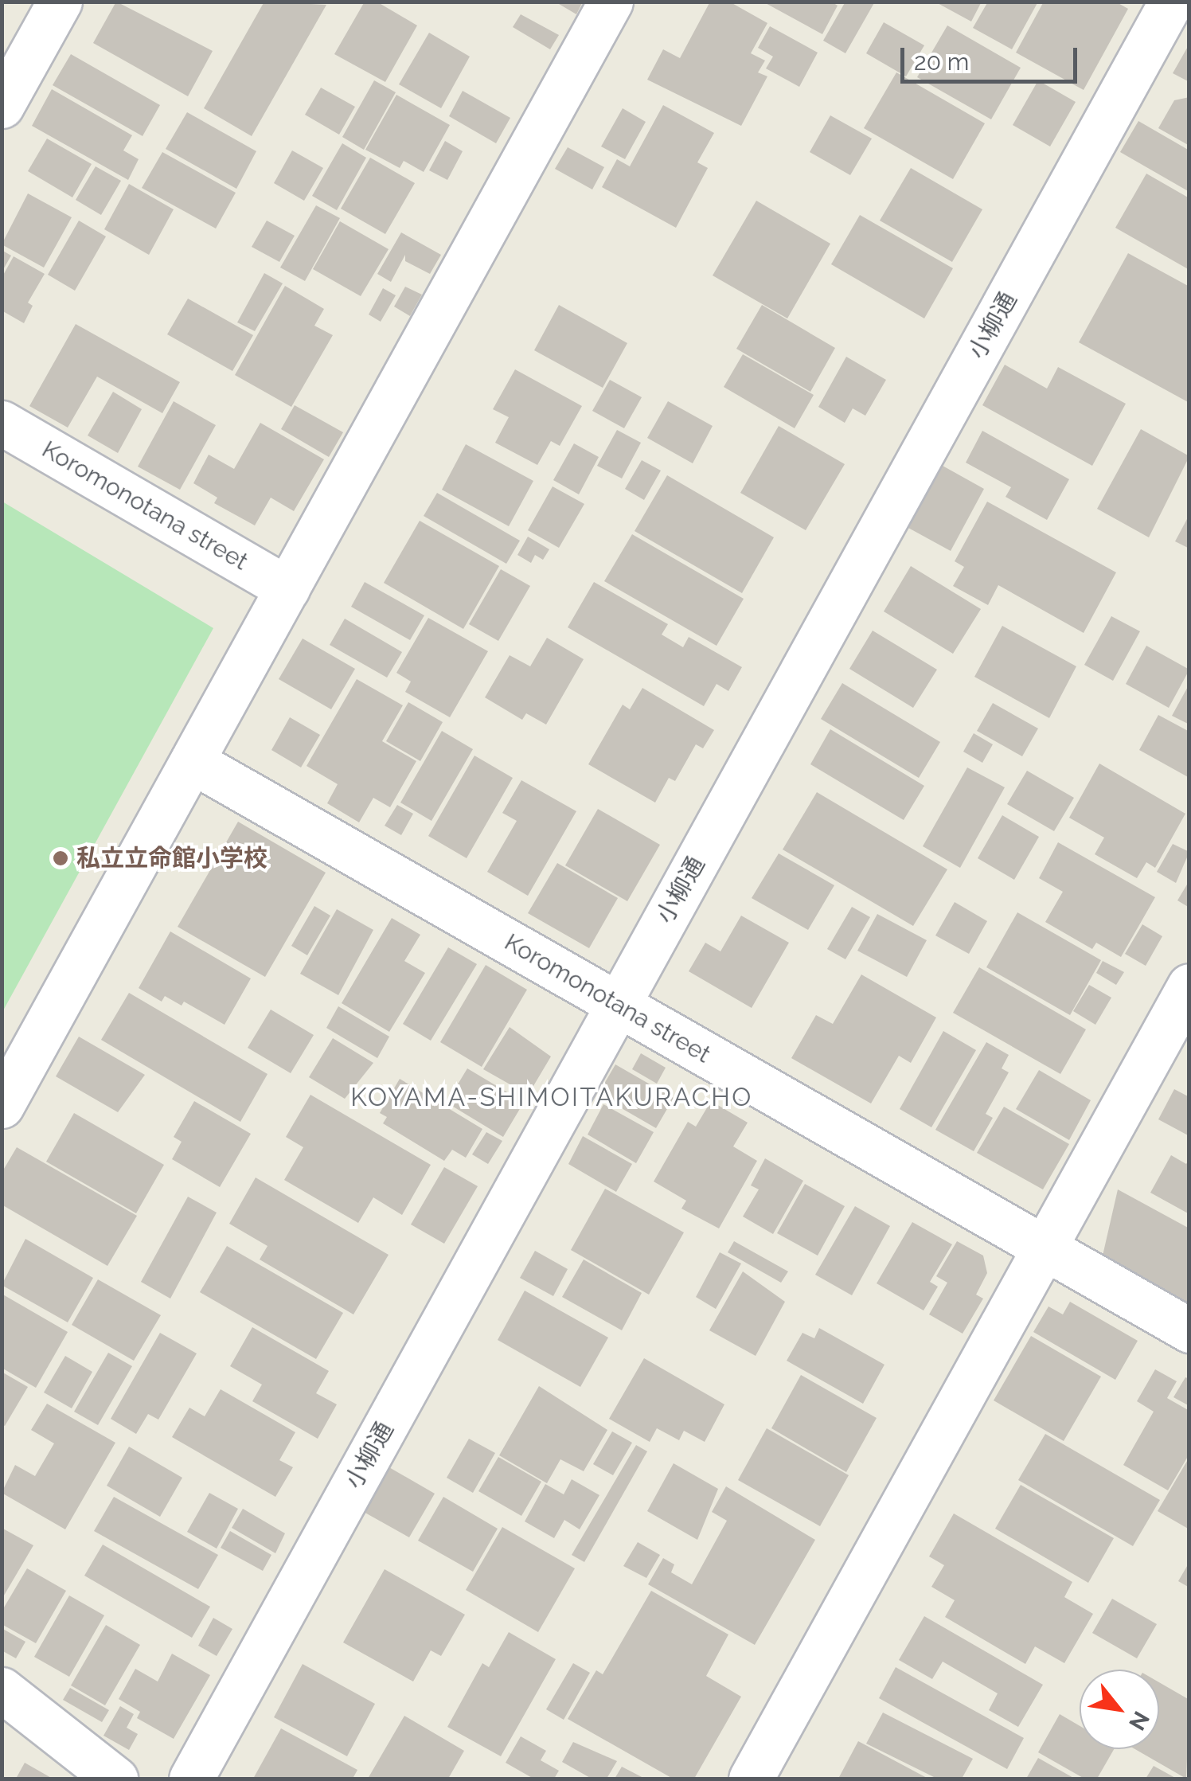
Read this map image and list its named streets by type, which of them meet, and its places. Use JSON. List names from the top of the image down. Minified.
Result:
{"streets":{"street":["小柳通","Koromonotana street"]},"crossings":[["小柳通","Koromonotana street"]],"districts":["KOYAMA-SHIMOITAKURACHO"],"places":["私立立命館小学校"],"scale_bar":"20 m","north":"bottom right"}
